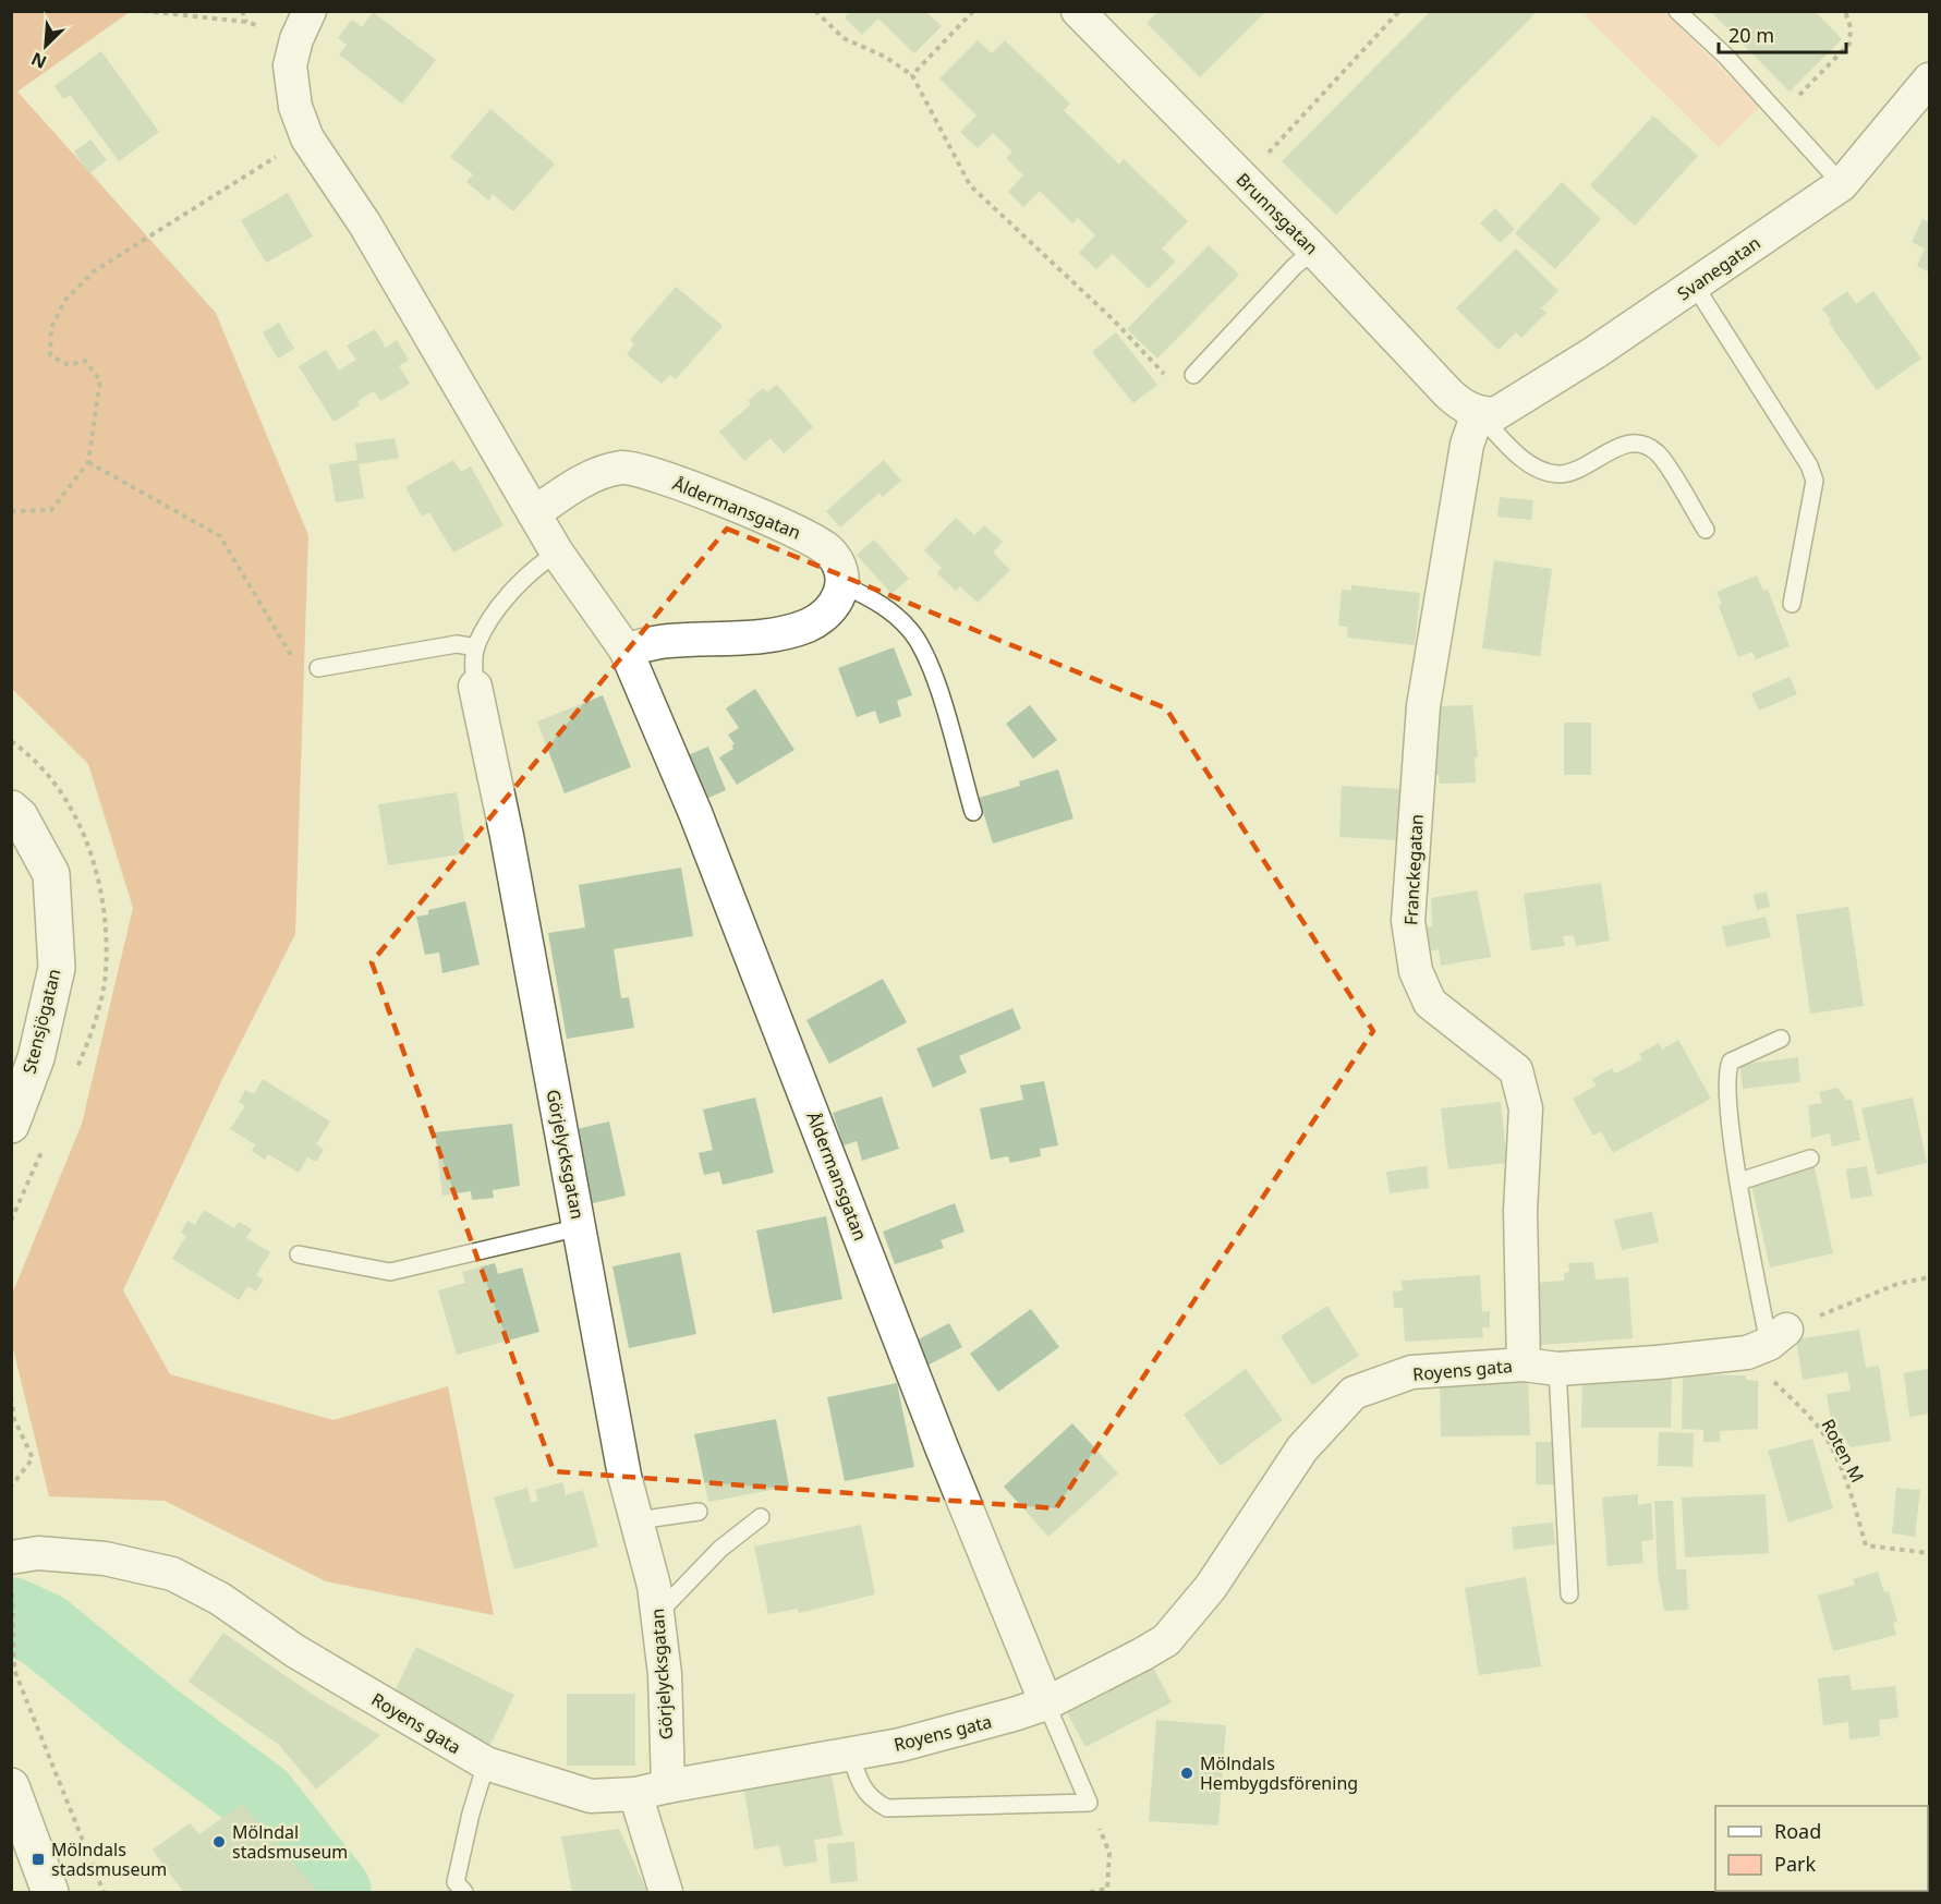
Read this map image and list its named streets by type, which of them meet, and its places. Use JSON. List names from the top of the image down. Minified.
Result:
{"streets":{"street":["Brunnsgatan","Svanegatan","Åldermansgatan","Franckegatan","Stensjögatan","Görjelycksgatan","Royens gata"],"path":["Roten M"]},"crossings":[["Brunnsgatan","Svanegatan"],["Brunnsgatan","Franckegatan"],["Svanegatan","Franckegatan"],["Åldermansgatan","Görjelycksgatan"],["Åldermansgatan","Royens gata"],["Franckegatan","Royens gata"],["Görjelycksgatan","Royens gata"],["Royens gata","Roten M"]],"places":{"other":["Mölndals Hembygdsförening","Mölndal stadsmuseum"],"transit":["Mölndals stadsmuseum"]},"legend":["Road","Park"],"scale_bar":"20 m","north":"bottom left"}
